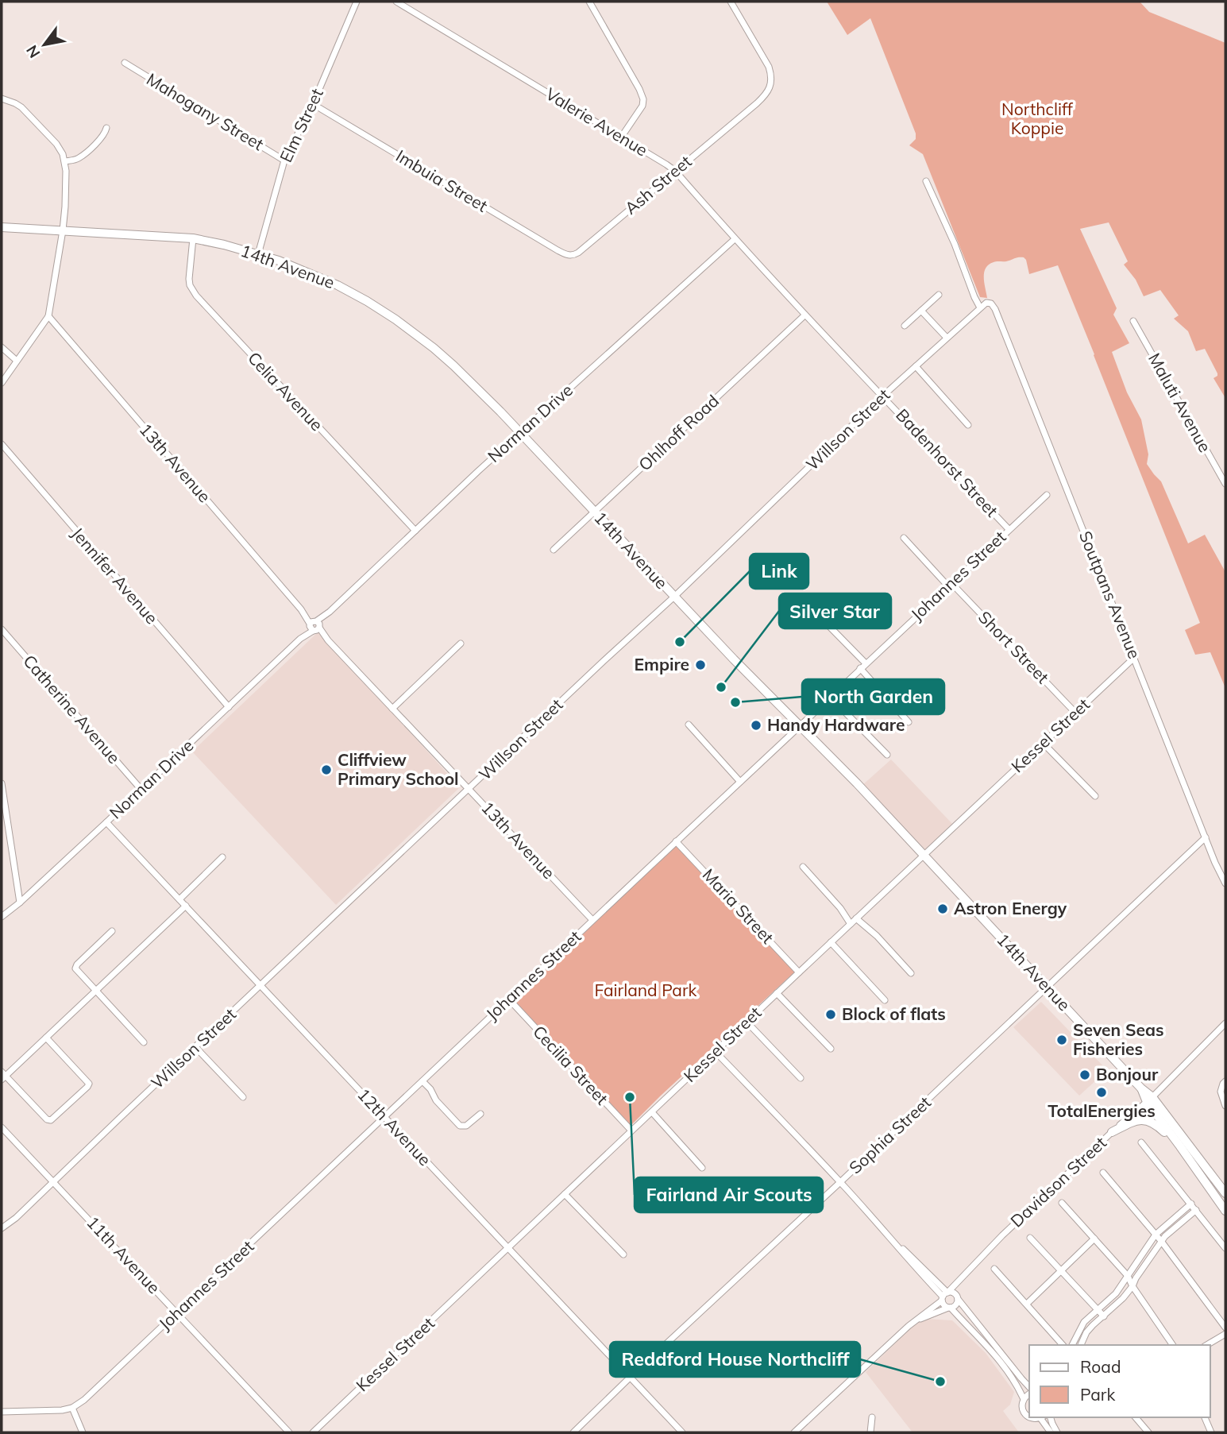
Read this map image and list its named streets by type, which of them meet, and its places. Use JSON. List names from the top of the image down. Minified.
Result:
{"streets":{"main road":["14th Avenue"],"street":["Mahogany Street","Valerie Avenue","Elm Street","Imbuia Street","Ash Street","Celia Avenue","Maluti Avenue","Norman Drive","Willson Street","Ohlhoff Road","13th Avenue","Badenhorst Street","Jennifer Avenue","Johannes Street","Soutpans Avenue","Short Street","Catherine Avenue","Kessel Street","Maria Street","Cecilia Street","12th Avenue","Sophia Street","Davidson Street","11th Avenue"]},"crossings":[["Mahogany Street","Elm Street"],["Valerie Avenue","Ash Street"],["Valerie Avenue","Norman Drive"],["Valerie Avenue","Badenhorst Street"],["Elm Street","Imbuia Street"],["Elm Street","14th Avenue"],["Imbuia Street","Ash Street"],["14th Avenue","Celia Avenue"],["14th Avenue","Norman Drive"],["14th Avenue","Willson Street"],["14th Avenue","Ohlhoff Road"],["14th Avenue","Johannes Street"],["14th Avenue","Kessel Street"],["14th Avenue","Sophia Street"],["14th Avenue","Davidson Street"],["Celia Avenue","Norman Drive"],["Norman Drive","13th Avenue"],["Norman Drive","Jennifer Avenue"],["Norman Drive","Catherine Avenue"],["Norman Drive","12th Avenue"],["Willson Street","13th Avenue"],["Willson Street","Badenhorst Street"],["Willson Street","Soutpans Avenue"],["Willson Street","12th Avenue"],["Willson Street","11th Avenue"],["Ohlhoff Road","Badenhorst Street"],["13th Avenue","Johannes Street"],["Badenhorst Street","Johannes Street"],["Johannes Street","Short Street"],["Johannes Street","Maria Street"],["Johannes Street","Cecilia Street"],["Johannes Street","12th Avenue"],["Johannes Street","11th Avenue"],["Soutpans Avenue","Kessel Street"],["Soutpans Avenue","Sophia Street"],["Short Street","Kessel Street"],["Kessel Street","Maria Street"],["Kessel Street","Cecilia Street"],["Kessel Street","12th Avenue"],["12th Avenue","Sophia Street"]],"parks":["Northcliff Koppie","Fairland Park"],"places":["Link","Empire","Silver Star","North Garden","Handy Hardware","Cliffview Primary School","Astron Energy","Block of flats","Seven Seas Fisheries","Bonjour","TotalEnergies","Fairland Air Scouts","Reddford House Northcliff"],"legend":["Road","Park"],"north":"bottom left"}
